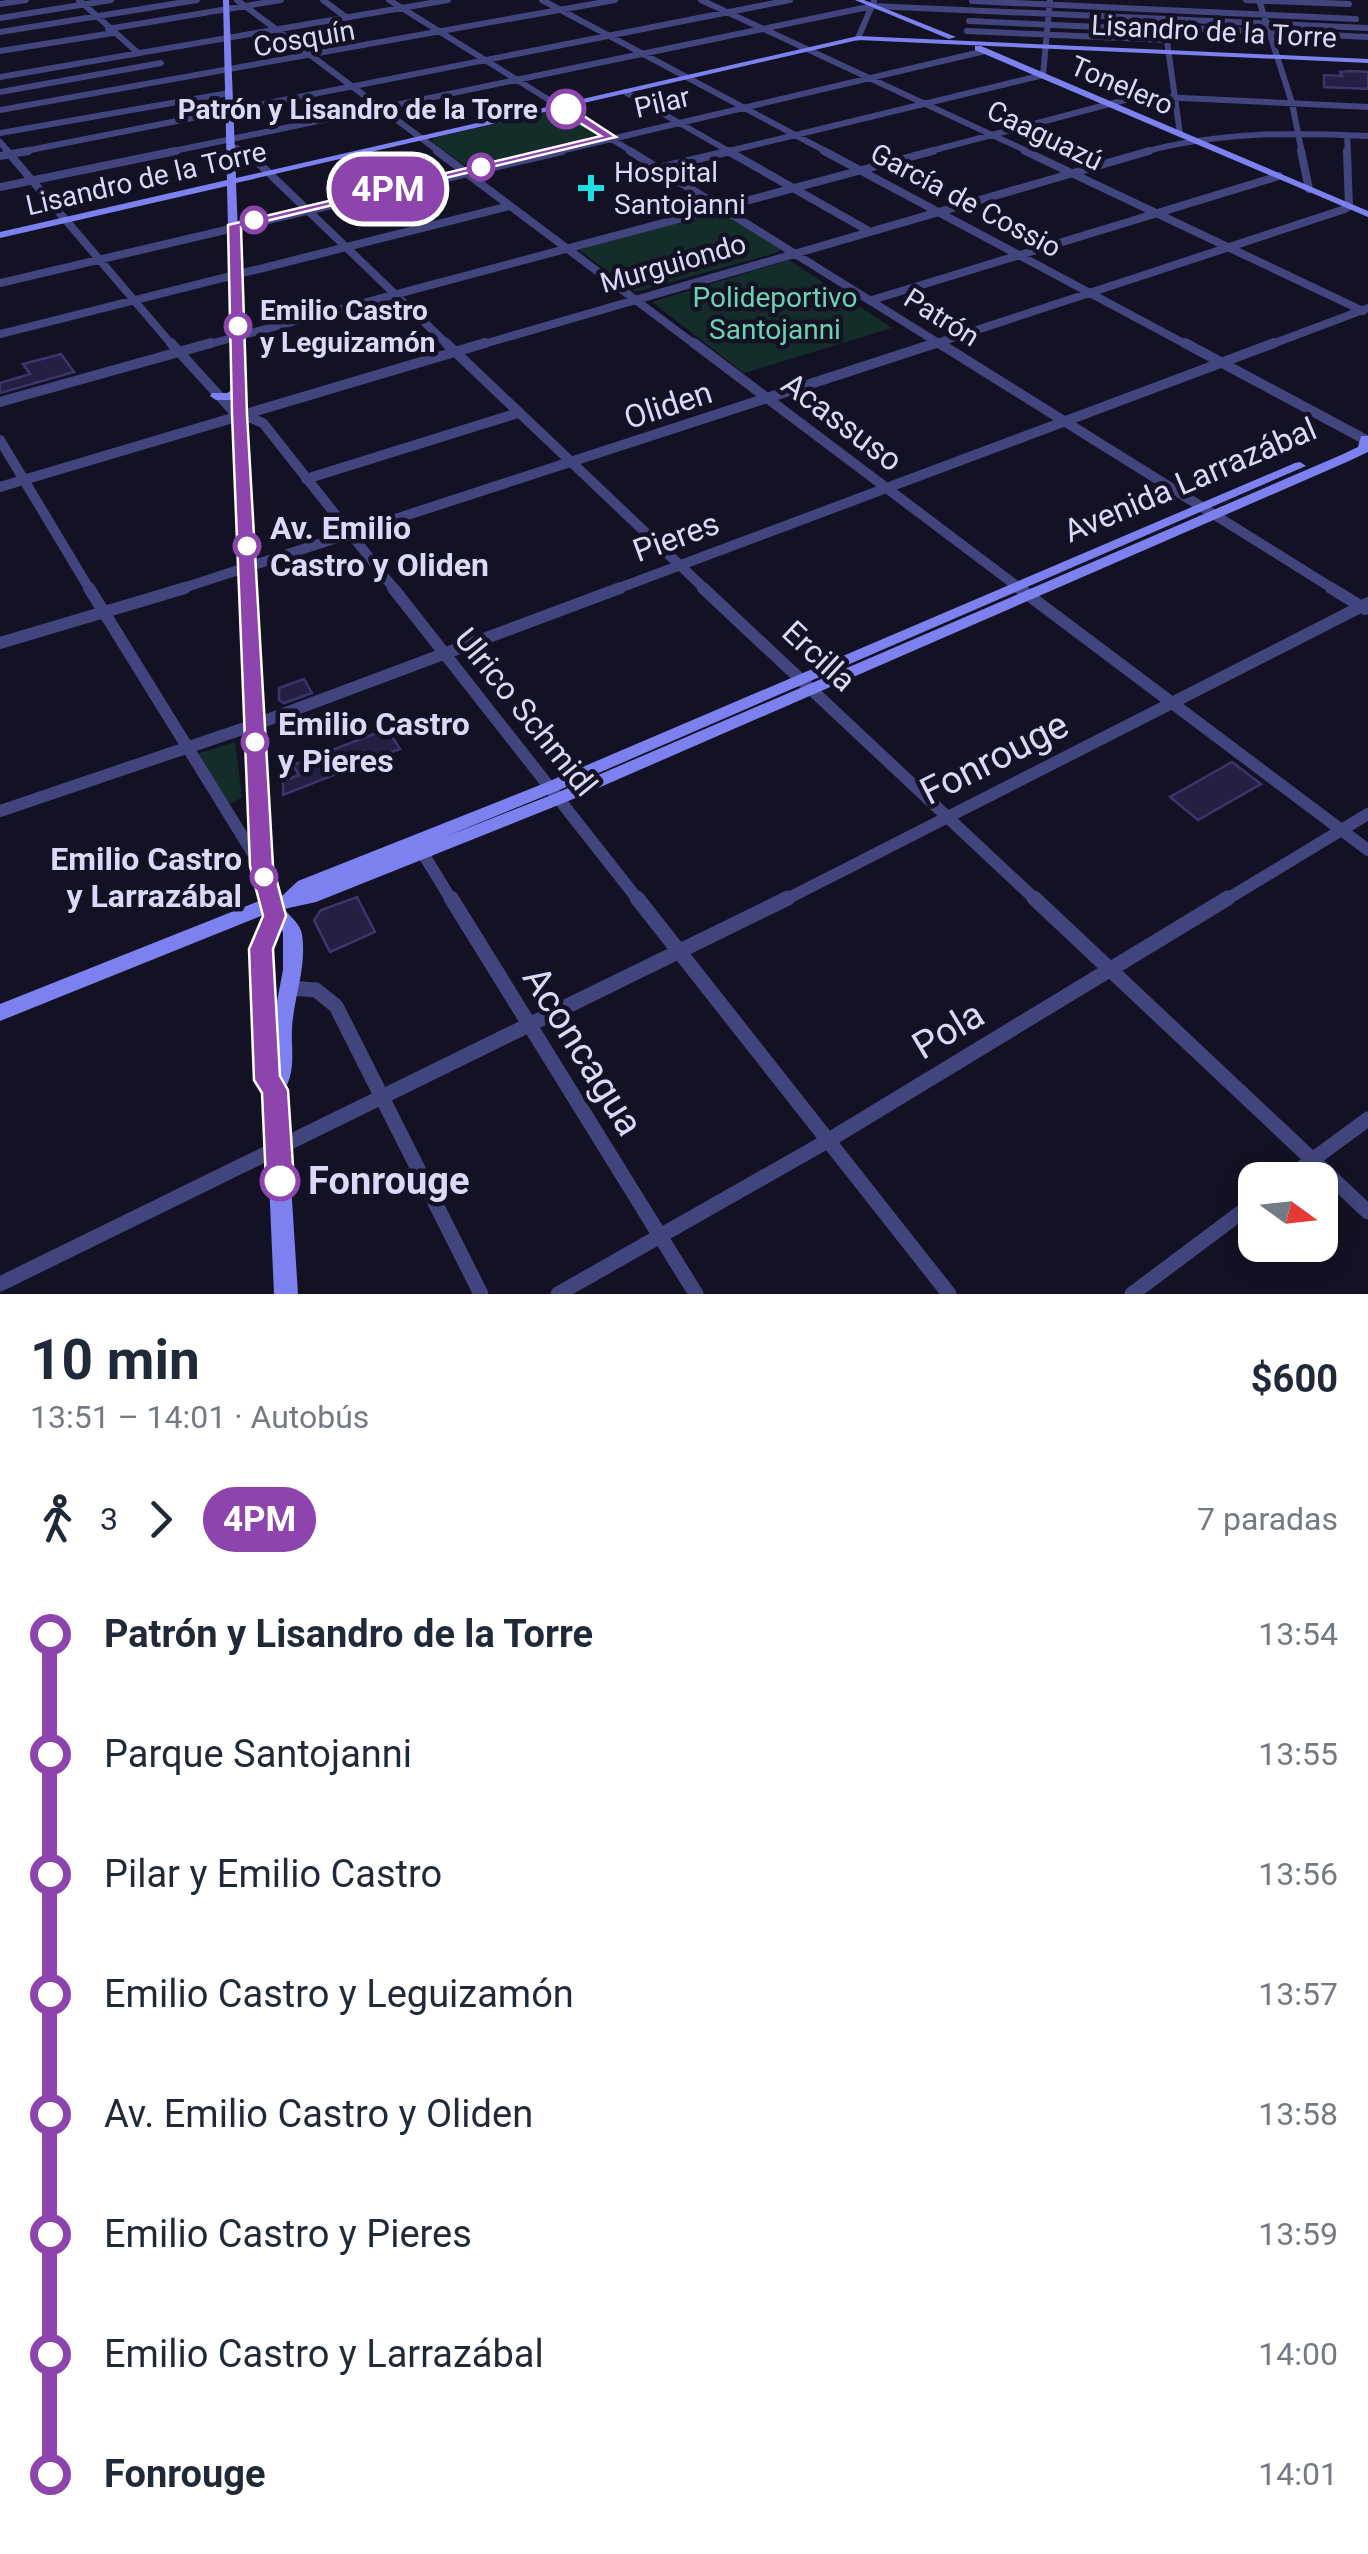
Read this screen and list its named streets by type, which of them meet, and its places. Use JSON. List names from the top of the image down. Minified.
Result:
{"streets":{"street":["Lisandro de la Torre","Cosquín","Tonelero","Pilar","Caaguazú","García de Cossio","Murguiondo","Patrón","Oliden","Acassuso","Avenida Larrazábal","Pieres","Ercilla","Ulrico Schmidl","Fonrouge","Pola","Aconcagua"]},"crossings":[["Lisandro de la Torre","Tonelero"],["Lisandro de la Torre","Caaguazú"],["Lisandro de la Torre","García de Cossio"],["Lisandro de la Torre","Patrón"],["Lisandro de la Torre","Acassuso"],["Lisandro de la Torre","Ercilla"],["Lisandro de la Torre","Ulrico Schmidl"],["Cosquín","García de Cossio"],["Cosquín","Patrón"],["Cosquín","Acassuso"],["Tonelero","Pilar"],["Tonelero","Murguiondo"],["Tonelero","Oliden"],["Pilar","Caaguazú"],["Pilar","García de Cossio"],["Pilar","Patrón"],["Pilar","Acassuso"],["Pilar","Ercilla"],["Pilar","Ulrico Schmidl"],["Caaguazú","Murguiondo"],["Caaguazú","Oliden"],["Caaguazú","Pieres"],["García de Cossio","Murguiondo"],["García de Cossio","Oliden"],["García de Cossio","Avenida Larrazábal"],["García de Cossio","Pieres"],["Murguiondo","Patrón"],["Murguiondo","Acassuso"],["Murguiondo","Ercilla"],["Murguiondo","Ulrico Schmidl"],["Patrón","Oliden"],["Patrón","Avenida Larrazábal"],["Patrón","Pieres"],["Patrón","Fonrouge"],["Oliden","Acassuso"],["Oliden","Ercilla"],["Oliden","Ulrico Schmidl"],["Acassuso","Avenida Larrazábal"],["Acassuso","Pieres"],["Acassuso","Fonrouge"],["Acassuso","Pola"],["Avenida Larrazábal","Ercilla"],["Avenida Larrazábal","Ulrico Schmidl"],["Avenida Larrazábal","Aconcagua"],["Pieres","Ercilla"],["Pieres","Ulrico Schmidl"],["Ercilla","Fonrouge"],["Ercilla","Pola"],["Ulrico Schmidl","Fonrouge"],["Ulrico Schmidl","Pola"],["Fonrouge","Aconcagua"],["Pola","Aconcagua"]],"parks":["Polideportivo Santojanni"],"places":{"other":["Patrón y Lisandro de la Torre","Emilio Castro y Leguizamón","Av. Emilio Castro y Oliden","Emilio Castro y Pieres","Emilio Castro y Larrazábal","Fonrouge"],"health":["Hospital Santojanni"]},"lines":["bus line 4PM"],"north":"right","page":{"on_map":"4PM","heading":["10 min","13:51 – 14:01 · Autobús","$600"],"legs":["3","4PM","7 paradas"],"list":[{"name":"Patrón y Lisandro de la Torre","value":"13:54"},{"name":"Parque Santojanni","value":"13:55"},{"name":"Pilar y Emilio Castro","value":"13:56"},{"name":"Emilio Castro y Leguizamón","value":"13:57"},{"name":"Av. Emilio Castro y Oliden","value":"13:58"},{"name":"Emilio Castro y Pieres","value":"13:59"},{"name":"Emilio Castro y Larrazábal","value":"14:00"},{"name":"Fonrouge","value":"14:01"}]}}
